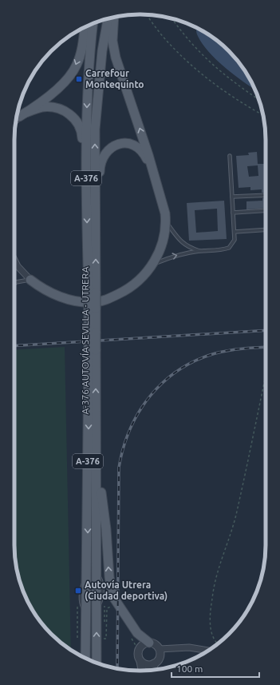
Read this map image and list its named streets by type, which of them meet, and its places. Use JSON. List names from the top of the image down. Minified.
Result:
{"streets":{"main road":["A-376","A-376 AUTOVÍA SEVILLA - UTRERA"]},"places":{"transit":["Carrefour Montequinto","Autovía Utrera (Ciudad deportiva)"]},"scale_bar":"100 m"}
